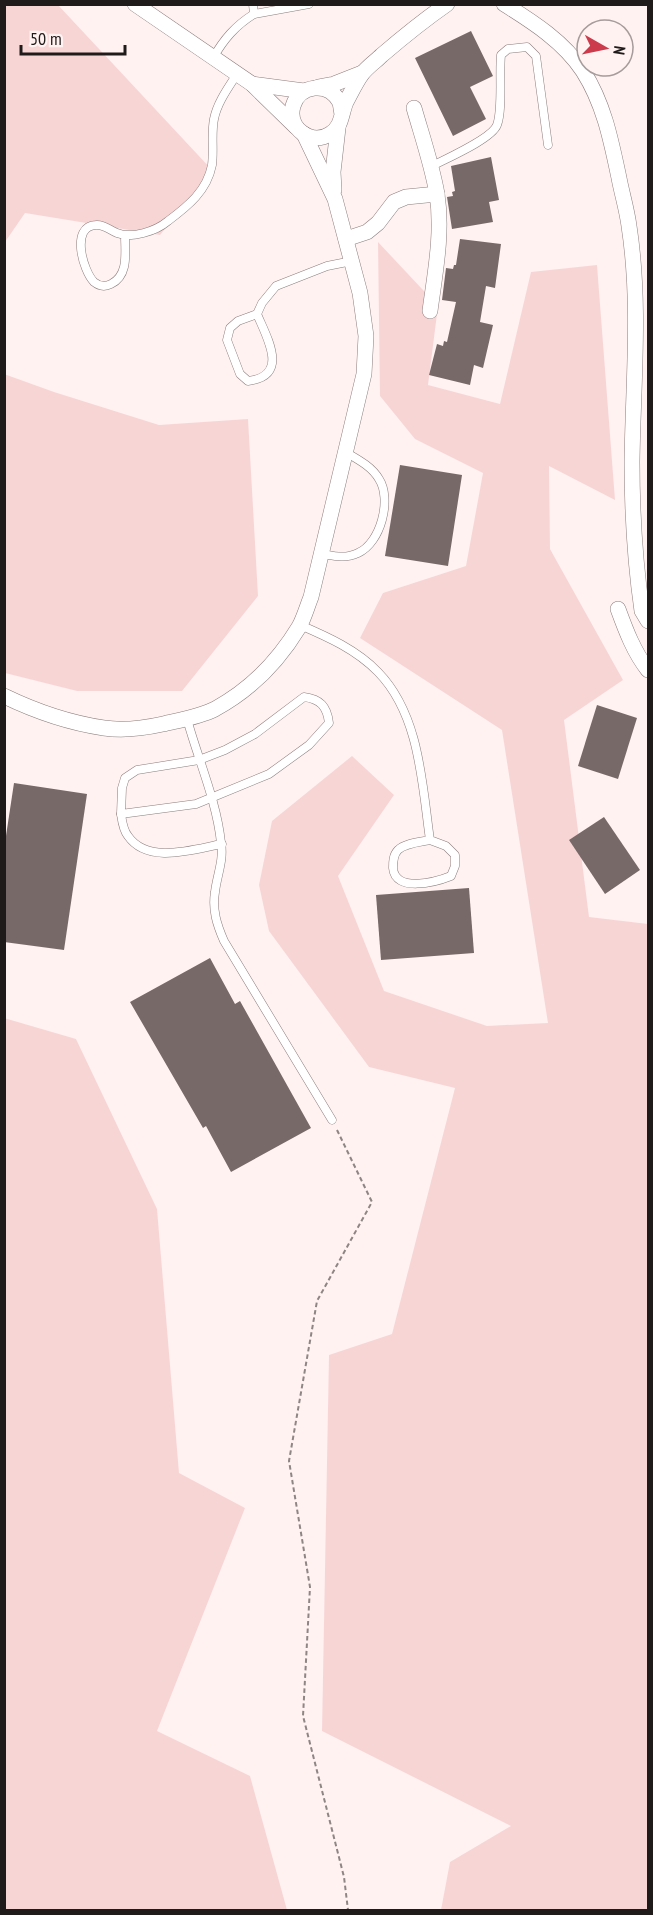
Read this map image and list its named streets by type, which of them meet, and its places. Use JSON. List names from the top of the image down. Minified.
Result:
{"scale_bar":"50 m","north":"right"}
